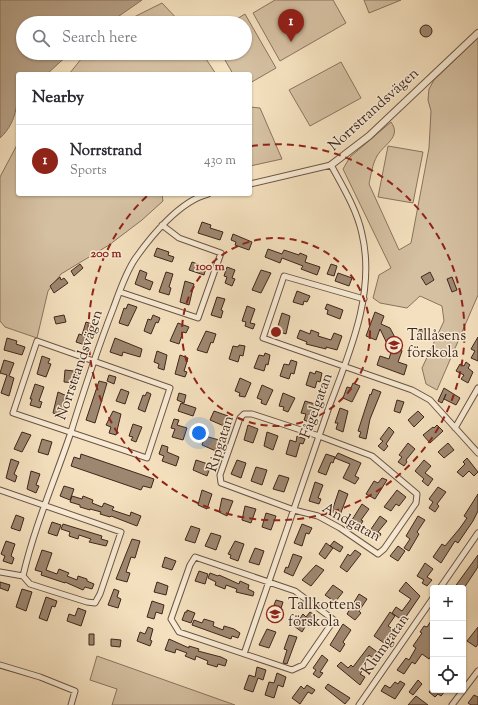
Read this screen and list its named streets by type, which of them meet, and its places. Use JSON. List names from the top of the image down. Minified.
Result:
{"streets":{"street":["Norrstrandsvägen","Fågelgatan","Ripgatan","Andgatan","Klumgatan"]},"crossings":[["Norrstrandsvägen","Fågelgatan"],["Fågelgatan","Ripgatan"],["Fågelgatan","Andgatan"],["Ripgatan","Andgatan"]],"places":{"school or university":["Tallåsens förskola","Tallkottens förskola"]},"page":{"pins":"1","search":"Search here","heading":"Nearby","list":[{"mark":"1","name":"Norrstrand","note":"Sports","value":"430 m"}],"map_buttons":["+","−"]},"rings":["200 m","100 m"]}
